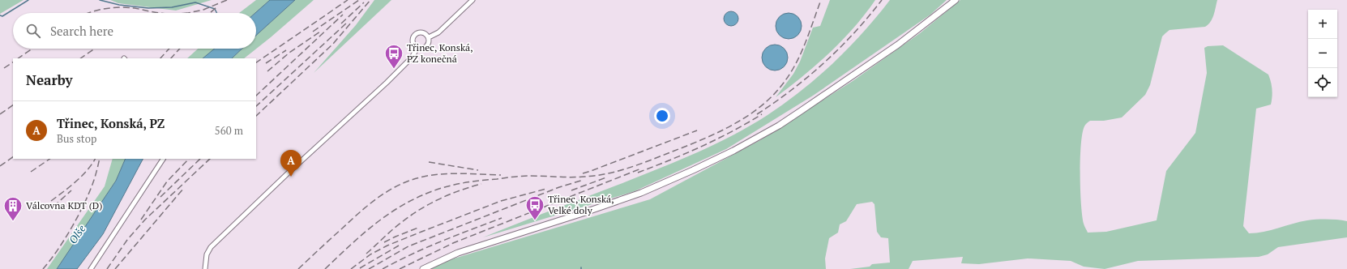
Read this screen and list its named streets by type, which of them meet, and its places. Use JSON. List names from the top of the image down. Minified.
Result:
{"water":["Olše"],"places":{"bus stop":["Třinec, Konská, PZ konečná","Třinec, Konská, Velké doly"],"building":["Válcovna KDT (D)"]},"page":{"map_buttons":["+","−"],"search":"Search here","heading":"Nearby","list":[{"mark":"A","name":"Třinec, Konská, PZ","note":"Bus stop","value":"560 m"}],"pins":"A"}}
